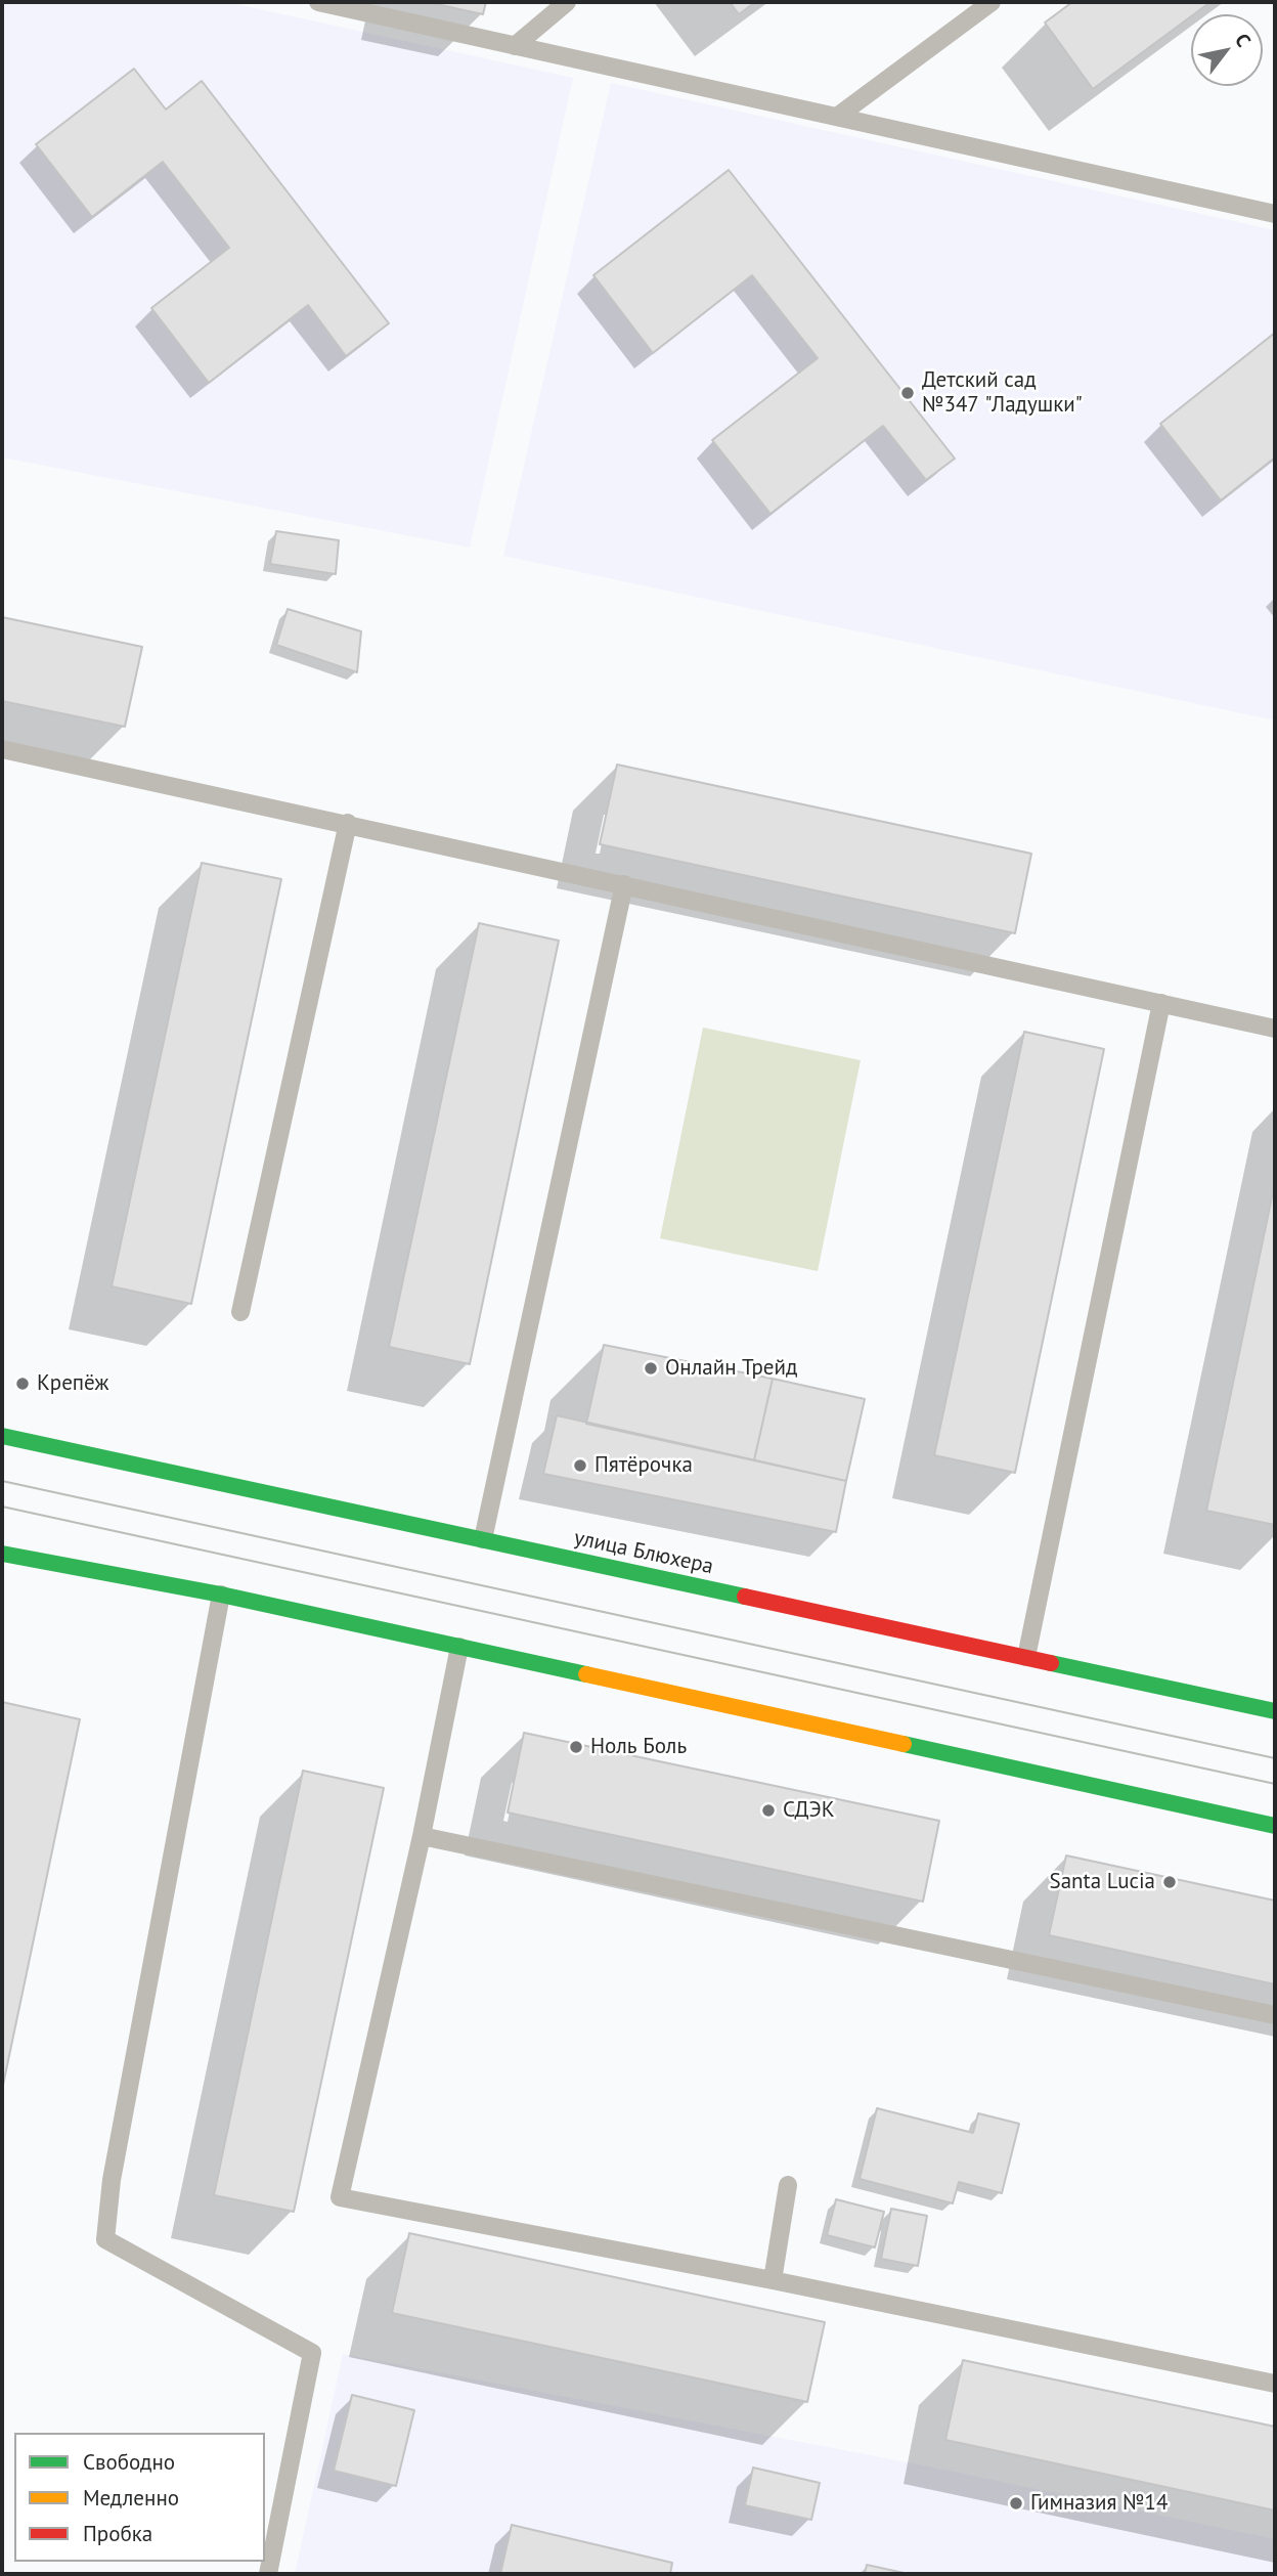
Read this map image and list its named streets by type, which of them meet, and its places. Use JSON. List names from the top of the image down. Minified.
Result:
{"streets":{"street":["улица Блюхера"]},"places":["Детский сад №347 \"Ладушки\"","Онлайн Трейд","Крепёж","Пятёрочка","Ноль Боль","СДЭК","Santa Lucia","Гимназия №14"],"legend":["Свободно","Медленно","Пробка"],"north":"top right"}
